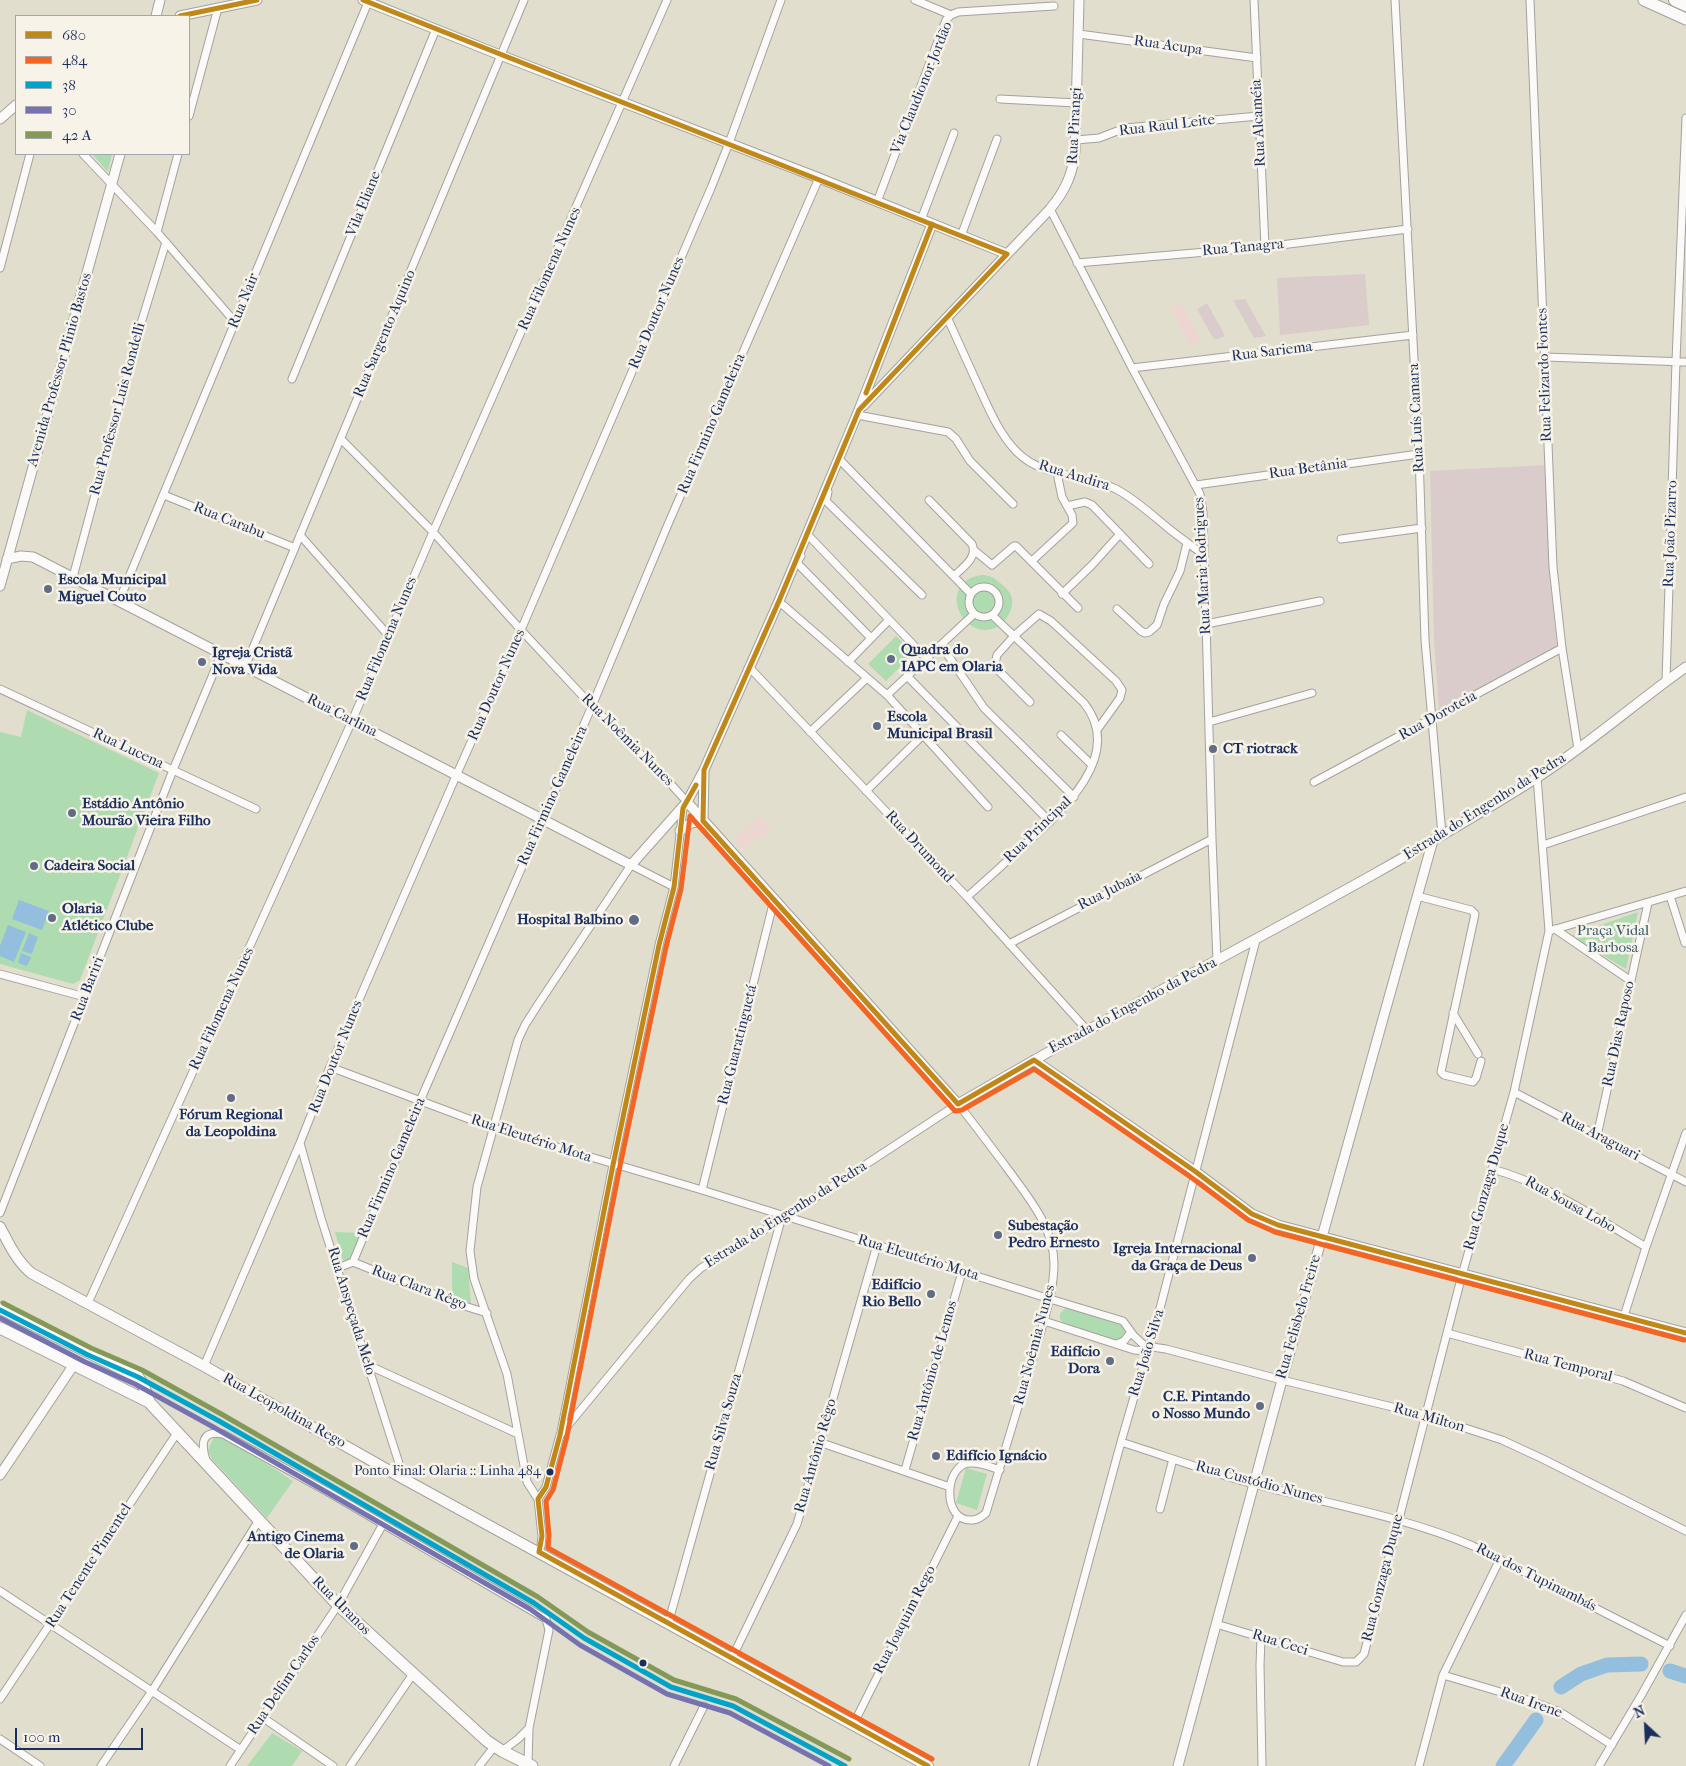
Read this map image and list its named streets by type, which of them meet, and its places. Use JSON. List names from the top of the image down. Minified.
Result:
{"streets":{"main road":["Rua Leopoldina Rego","Rua Uranos"],"street":["Rua Acupa","Via Claudionor Jordão","Rua Alcaméia","Rua Pirangi","Rua Raul Leite","Vila Eliane","Rua Tanagra","Rua Filomena Nunes","Rua Nair","Rua Doutor Nunes","Rua Sargento Aquino","Rua Sariema","Avenida Professor Plinio Bastos","Rua Felizardo Fontes","Rua Professor Luis Rondelli","Rua Luís Camara","Rua Firmino Gameleira","Rua Betânia","Rua Andira","Rua Carabu","Rua João Pizarro","Rua Maria Rodrigues","Rua Carlina","Rua Doroteia","Rua Noêmia Nunes","Rua Lucena","Estrada do Engenho da Pedra","Rua Principal","Rua Drumond","Rua Jubaia","Rua Bariri","Rua Dias Raposo","Rua Guaratinguetá","Rua Araguari","Rua Eleutério Mota","Rua Gonzaga Duque","Rua Sousa Lobo","Rua Clara Rêgo","Rua Anspeçada Melo","Rua Felisbelo Freire","Rua João Silva","Rua Temporal","Rua Antônio de Lemos","Rua Milton","Rua Silva Souza","Rua Antônio Rêgo","Rua Custódio Nunes","Rua Tenente Pimentel","Rua dos Tupinambás","Rua Joaquim Rego","Rua Ceci","Rua Delfim Carlos","Rua Irene"]},"crossings":[["Rua Acupa","Rua Alcaméia"],["Rua Acupa","Rua Pirangi"],["Rua Alcaméia","Rua Raul Leite"],["Rua Alcaméia","Rua Tanagra"],["Rua Pirangi","Rua Raul Leite"],["Rua Pirangi","Rua Andira"],["Rua Pirangi","Rua Maria Rodrigues"],["Rua Tanagra","Rua Luís Camara"],["Rua Tanagra","Rua Maria Rodrigues"],["Rua Filomena Nunes","Rua Carlina"],["Rua Filomena Nunes","Rua Noêmia Nunes"],["Rua Filomena Nunes","Rua Leopoldina Rego"],["Rua Nair","Rua Carabu"],["Rua Nair","Rua Carlina"],["Rua Doutor Nunes","Rua Carlina"],["Rua Doutor Nunes","Rua Noêmia Nunes"],["Rua Doutor Nunes","Rua Eleutério Mota"],["Rua Doutor Nunes","Rua Anspeçada Melo"],["Rua Doutor Nunes","Rua Leopoldina Rego"],["Rua Sargento Aquino","Rua Carabu"],["Rua Sargento Aquino","Rua Carlina"],["Rua Sargento Aquino","Rua Noêmia Nunes"],["Rua Sariema","Rua Luís Camara"],["Rua Sariema","Rua Maria Rodrigues"],["Avenida Professor Plinio Bastos","Rua Carlina"],["Rua Felizardo Fontes","Rua Doroteia"],["Rua Felizardo Fontes","Estrada do Engenho da Pedra"],["Rua Professor Luis Rondelli","Rua Carlina"],["Rua Luís Camara","Rua Betânia"],["Rua Luís Camara","Rua Doroteia"],["Rua Luís Camara","Estrada do Engenho da Pedra"],["Rua Firmino Gameleira","Rua Carlina"],["Rua Firmino Gameleira","Rua Noêmia Nunes"],["Rua Firmino Gameleira","Rua Eleutério Mota"],["Rua Firmino Gameleira","Rua Clara Rêgo"],["Rua Betânia","Rua Maria Rodrigues"],["Rua Andira","Rua Maria Rodrigues"],["Rua João Pizarro","Estrada do Engenho da Pedra"],["Rua Maria Rodrigues","Estrada do Engenho da Pedra"],["Rua Maria Rodrigues","Rua Jubaia"],["Rua Carlina","Rua Bariri"],["Rua Noêmia Nunes","Estrada do Engenho da Pedra"],["Rua Noêmia Nunes","Rua Guaratinguetá"],["Rua Noêmia Nunes","Rua Eleutério Mota"],["Rua Noêmia Nunes","Rua Milton"],["Rua Noêmia Nunes","Rua Joaquim Rego"],["Rua Lucena","Rua Bariri"],["Estrada do Engenho da Pedra","Rua Drumond"],["Estrada do Engenho da Pedra","Rua Eleutério Mota"],["Estrada do Engenho da Pedra","Rua Gonzaga Duque"],["Estrada do Engenho da Pedra","Rua Felisbelo Freire"],["Estrada do Engenho da Pedra","Rua João Silva"],["Estrada do Engenho da Pedra","Rua Silva Souza"],["Rua Principal","Rua Drumond"],["Rua Drumond","Rua Jubaia"],["Rua Dias Raposo","Rua Araguari"],["Rua Guaratinguetá","Rua Eleutério Mota"],["Rua Araguari","Rua Gonzaga Duque"],["Rua Eleutério Mota","Rua João Silva"],["Rua Eleutério Mota","Rua Antônio de Lemos"],["Rua Eleutério Mota","Rua Milton"],["Rua Eleutério Mota","Rua Silva Souza"],["Rua Eleutério Mota","Rua Antônio Rêgo"],["Rua Gonzaga Duque","Rua Sousa Lobo"],["Rua Gonzaga Duque","Rua Temporal"],["Rua Gonzaga Duque","Rua Milton"],["Rua Gonzaga Duque","Rua Custódio Nunes"],["Rua Gonzaga Duque","Rua dos Tupinambás"],["Rua Gonzaga Duque","Rua Ceci"],["Rua Anspeçada Melo","Rua Leopoldina Rego"],["Rua Felisbelo Freire","Rua Milton"],["Rua Felisbelo Freire","Rua Custódio Nunes"],["Rua Felisbelo Freire","Rua Ceci"],["Rua João Silva","Rua Milton"],["Rua João Silva","Rua Custódio Nunes"],["Rua Leopoldina Rego","Rua Silva Souza"],["Rua Leopoldina Rego","Rua Antônio Rêgo"],["Rua Leopoldina Rego","Rua Joaquim Rego"],["Rua Custódio Nunes","Rua dos Tupinambás"],["Rua Tenente Pimentel","Rua Uranos"],["Rua Uranos","Rua Delfim Carlos"]],"parks":["Praça Vidal Barbosa"],"places":["Escola Municipal Miguel Couto","Quadra do IAPC em Olaria","Igreja Cristã Nova Vida","Escola Municipal Brasil","CT riotrack","Estádio Antônio Mourão Vieira Filho","Cadeira Social","Olaria Atlético Clube","Hospital Balbino","Fórum Regional da Leopoldina","Subestação Pedro Ernesto","Igreja Internacional da Graça de Deus","Edifício Rio Bello","Edifício Dora","C.E. Pintando o Nosso Mundo","Edifício Ignácio","Ponto Final: Olaria :: Linha 484","Antigo Cinema de Olaria"],"lines":["transit line 680","transit line 484","transit line 38","transit line 30"],"legend":["680","484","38","30","42 A"],"scale_bar":"100 m","north":"top left"}
